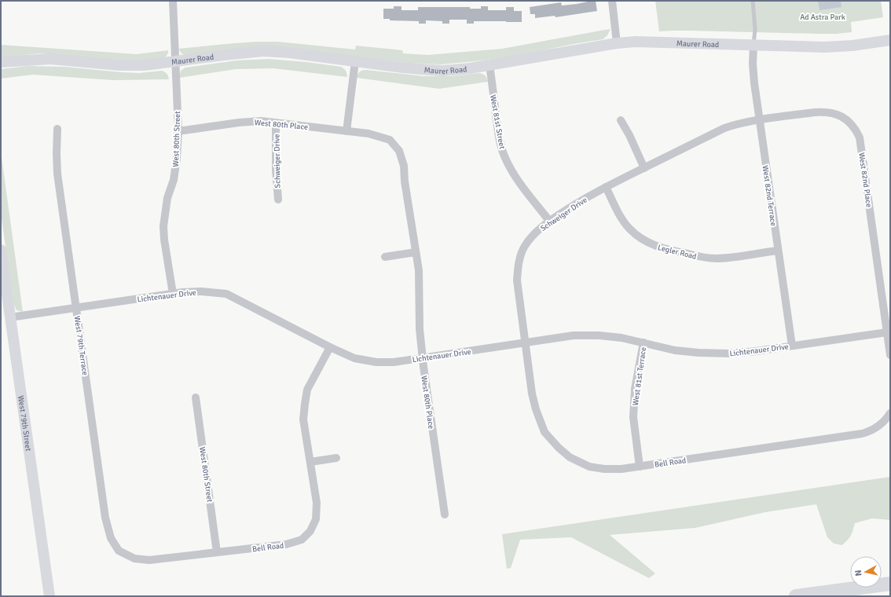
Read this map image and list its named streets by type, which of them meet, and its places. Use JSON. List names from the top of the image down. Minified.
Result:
{"streets":{"street":["Maurer Road","West 81st Street","West 80th Place","West 80th Street","Schweiger Drive","West 82nd Place","West 82nd Terrace","Legler Road","Lichtenauer Drive","West 79th Terrace","West 81st Terrace","West 79th Street","Bell Road"]},"crossings":[["Maurer Road","West 81st Street"],["Maurer Road","West 80th Street"],["Maurer Road","West 82nd Terrace"],["West 81st Street","Schweiger Drive"],["West 80th Place","West 80th Street"],["West 80th Place","Schweiger Drive"],["West 80th Place","Lichtenauer Drive"],["West 80th Street","Lichtenauer Drive"],["West 80th Street","Bell Road"],["Schweiger Drive","West 82nd Place"],["Schweiger Drive","West 82nd Terrace"],["Schweiger Drive","Legler Road"],["Schweiger Drive","Lichtenauer Drive"],["Schweiger Drive","Bell Road"],["West 82nd Place","West 82nd Terrace"],["West 82nd Place","Lichtenauer Drive"],["West 82nd Terrace","Legler Road"],["West 82nd Terrace","Lichtenauer Drive"],["Lichtenauer Drive","West 79th Terrace"],["Lichtenauer Drive","West 81st Terrace"],["Lichtenauer Drive","West 79th Street"],["Lichtenauer Drive","Bell Road"],["West 79th Terrace","Bell Road"],["West 81st Terrace","Bell Road"]],"parks":["Ad Astra Park"],"north":"left"}
